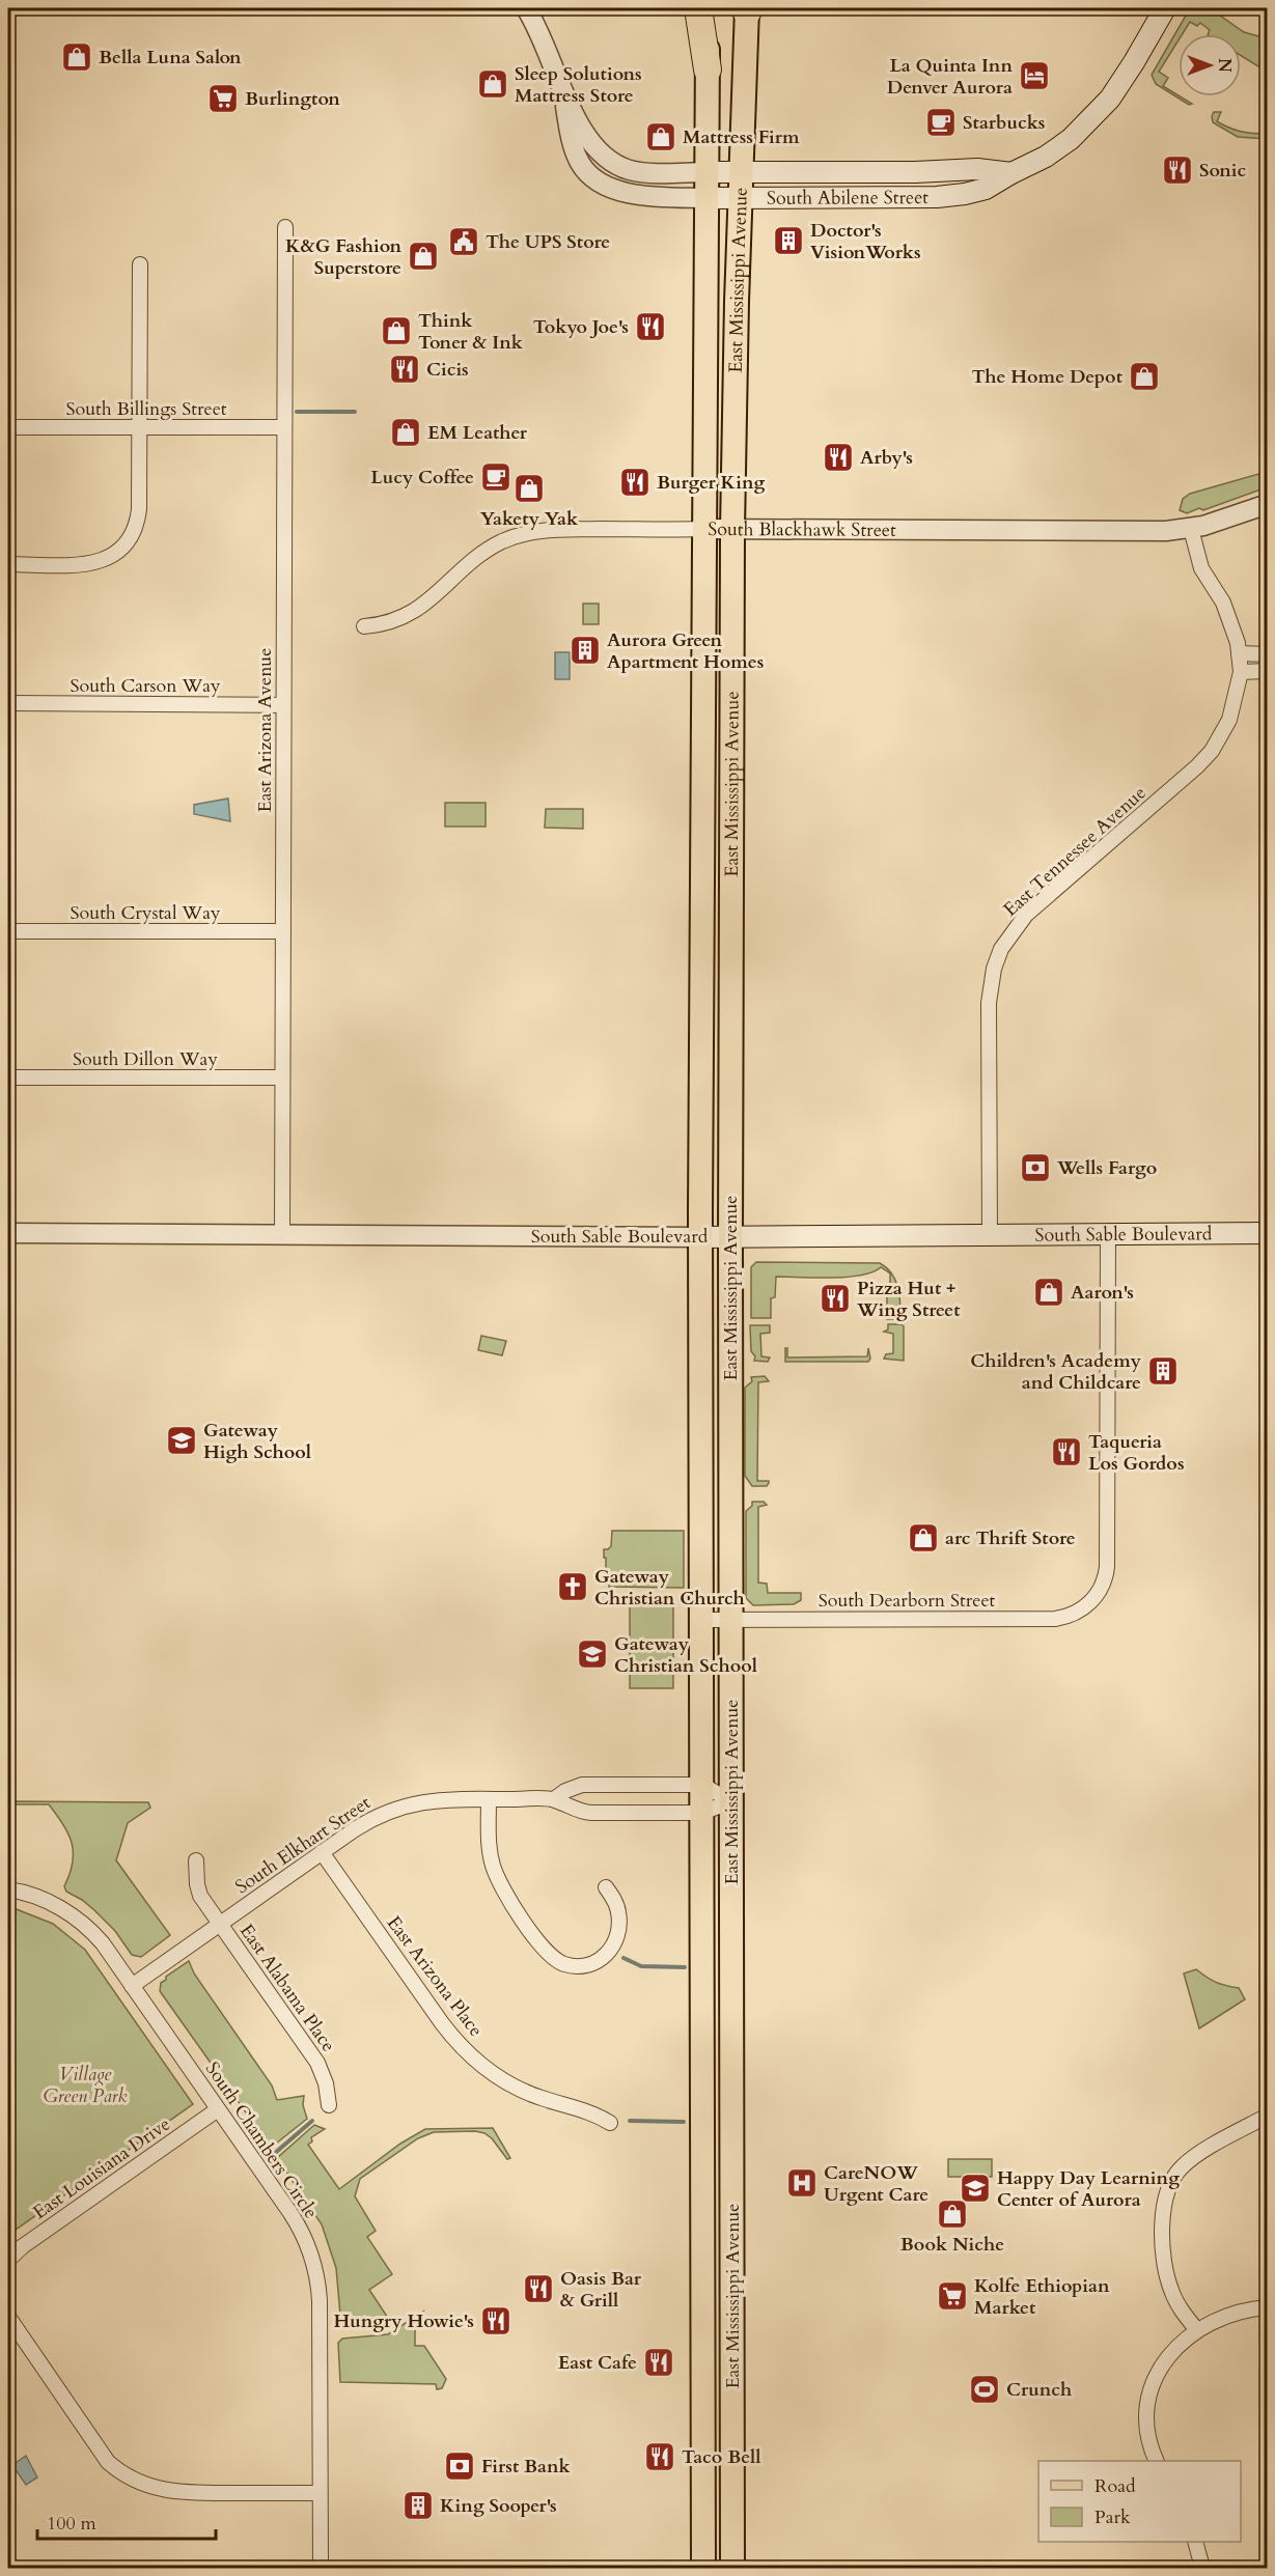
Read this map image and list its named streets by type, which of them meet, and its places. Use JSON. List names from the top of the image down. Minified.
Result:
{"streets":{"main road":["South Abilene Street","East Mississippi Avenue","South Sable Boulevard"],"street":["South Billings Street","South Blackhawk Street","South Carson Way","East Arizona Avenue","East Tennessee Avenue","South Crystal Way","South Dillon Way","South Dearborn Street","South Elkhart Street","East Arizona Place","East Alabama Place","South Chambers Circle","East Louisiana Drive"]},"crossings":[["South Abilene Street","East Mississippi Avenue"],["East Mississippi Avenue","South Blackhawk Street"],["East Mississippi Avenue","South Sable Boulevard"],["East Mississippi Avenue","South Dearborn Street"],["East Mississippi Avenue","South Elkhart Street"],["South Billings Street","East Arizona Avenue"],["South Blackhawk Street","East Tennessee Avenue"],["South Carson Way","East Arizona Avenue"],["East Arizona Avenue","South Crystal Way"],["East Arizona Avenue","South Dillon Way"],["East Arizona Avenue","South Sable Boulevard"],["East Tennessee Avenue","South Sable Boulevard"],["South Sable Boulevard","South Dearborn Street"],["South Elkhart Street","East Arizona Place"],["South Elkhart Street","East Alabama Place"],["South Elkhart Street","South Chambers Circle"],["South Chambers Circle","East Louisiana Drive"]],"parks":["Village Green Park"],"places":{"shop":["Bella Luna Salon","Sleep Solutions Mattress Store","Mattress Firm","K&G Fashion Superstore","Think Toner & Ink","The Home Depot","EM Leather","Yakety Yak","Aaron's","arc Thrift Store","Book Niche"],"hotel":["La Quinta Inn Denver Aurora"],"supermarket":["Burlington","Kolfe Ethiopian Market"],"cafe":["Starbucks","Lucy Coffee"],"restaurant":["Sonic","Tokyo Joe's","Cicis","Arby's","Burger King","Pizza Hut + Wing Street","Taqueria Los Gordos","Oasis Bar & Grill","Hungry Howie's","East Cafe","Taco Bell"],"building":["Doctor's VisionWorks","Aurora Green Apartment Homes","Children's Academy and Childcare","King Sooper's"],"public building":["The UPS Store"],"bank":["Wells Fargo","First Bank"],"school or university":["Gateway High School","Gateway Christian School","Happy Day Learning Center of Aurora"],"church":["Gateway Christian Church"],"hospital":["CareNOW Urgent Care"],"sports":["Crunch"]},"legend":["Road","Park"],"scale_bar":"100 m","north":"right"}
